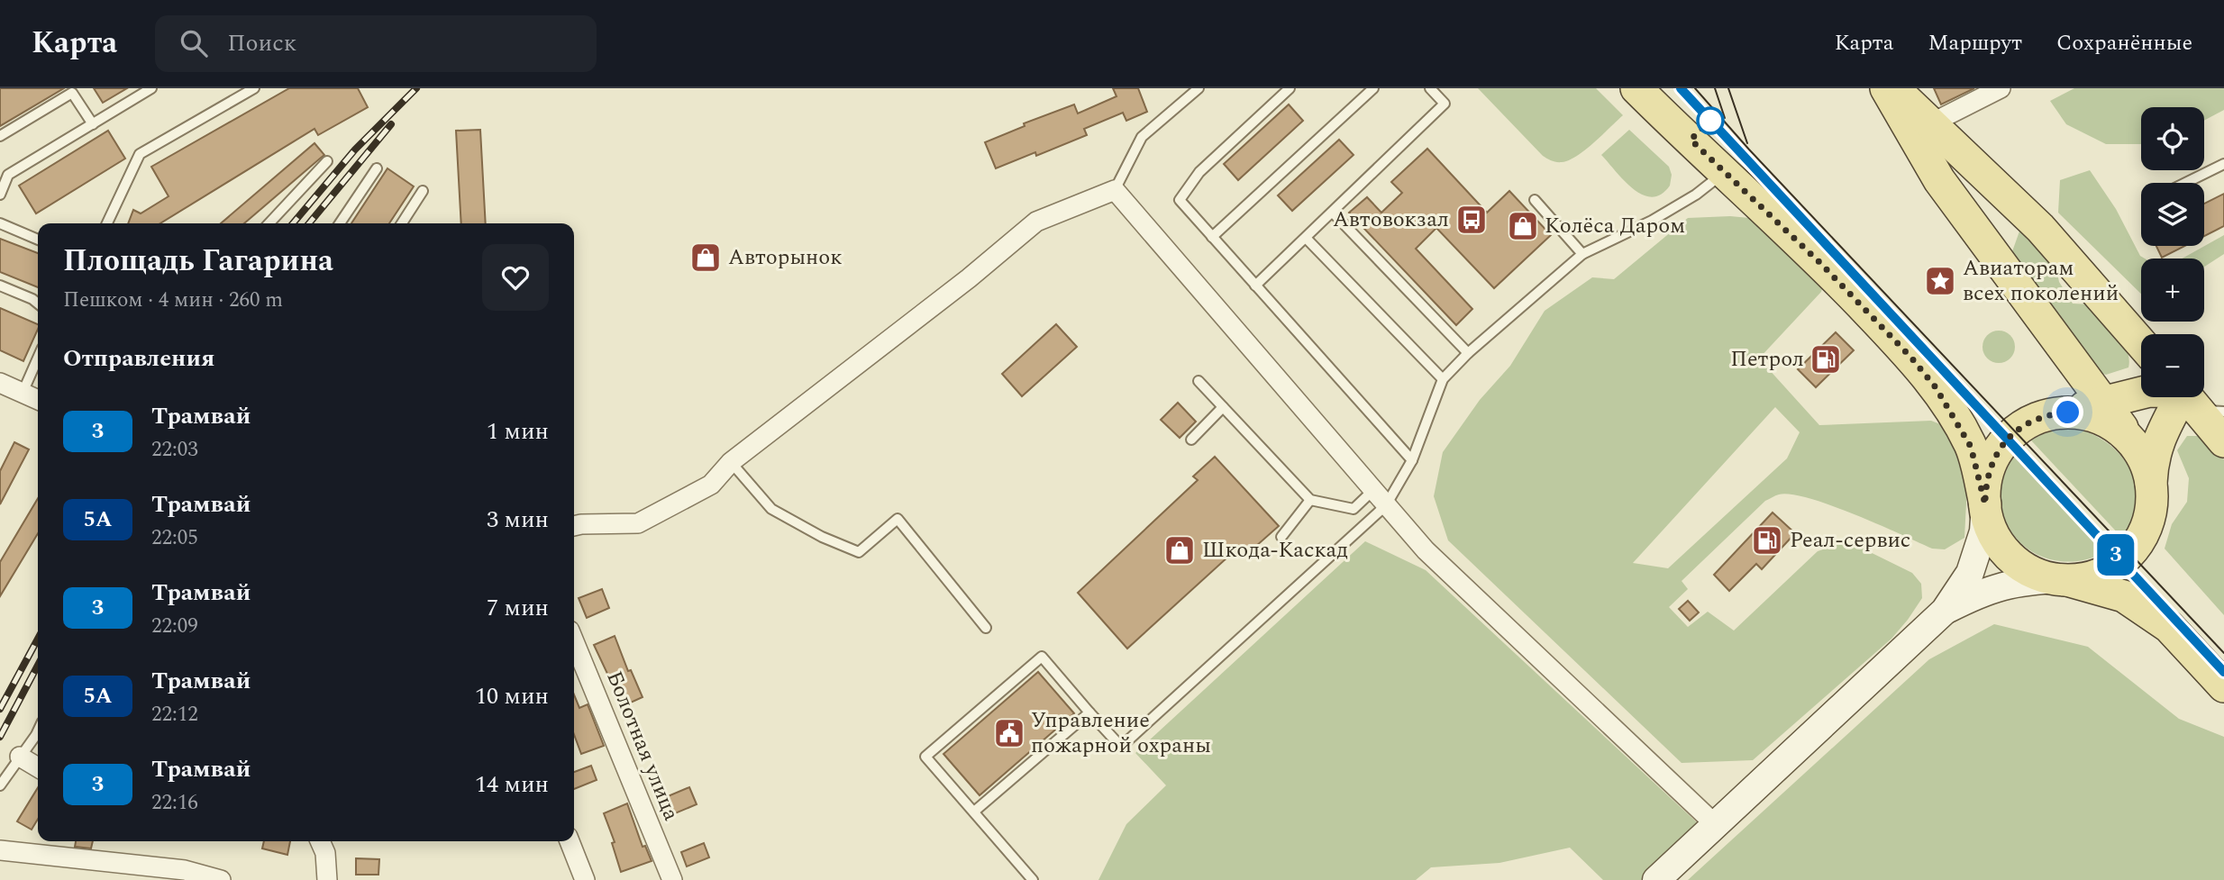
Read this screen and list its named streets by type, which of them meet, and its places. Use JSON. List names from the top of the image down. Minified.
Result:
{"streets":{"street":["Болотная улица"]},"places":{"bus stop":["Автовокзал"],"shop":["Колёса Даром","Авторынок","Шкода-Каскад"],"place":["Авиаторам всех поколений"],"fuel station":["Петрол","Реал-сервис"],"public building":["Управление пожарной охраны"]},"lines":["tram line 3"],"page":{"header":"Карта","search":"Поиск","nav":["Карта","Маршрут","Сохранённые"],"on_map":"3","map_buttons":["+","−"],"heading":[["Площадь Гагарина","Пешком · 4 мин · 260 m"],"Отправления"],"list":[{"mark":"3","name":"Трамвай","note":"22:03","value":"1 мин"},{"mark":"5А","name":"Трамвай","note":"22:05","value":"3 мин"},{"mark":"3","name":"Трамвай","note":"22:09","value":"7 мин"},{"mark":"5А","name":"Трамвай","note":"22:12","value":"10 мин"},{"mark":"3","name":"Трамвай","note":"22:16","value":"14 мин"}]}}
